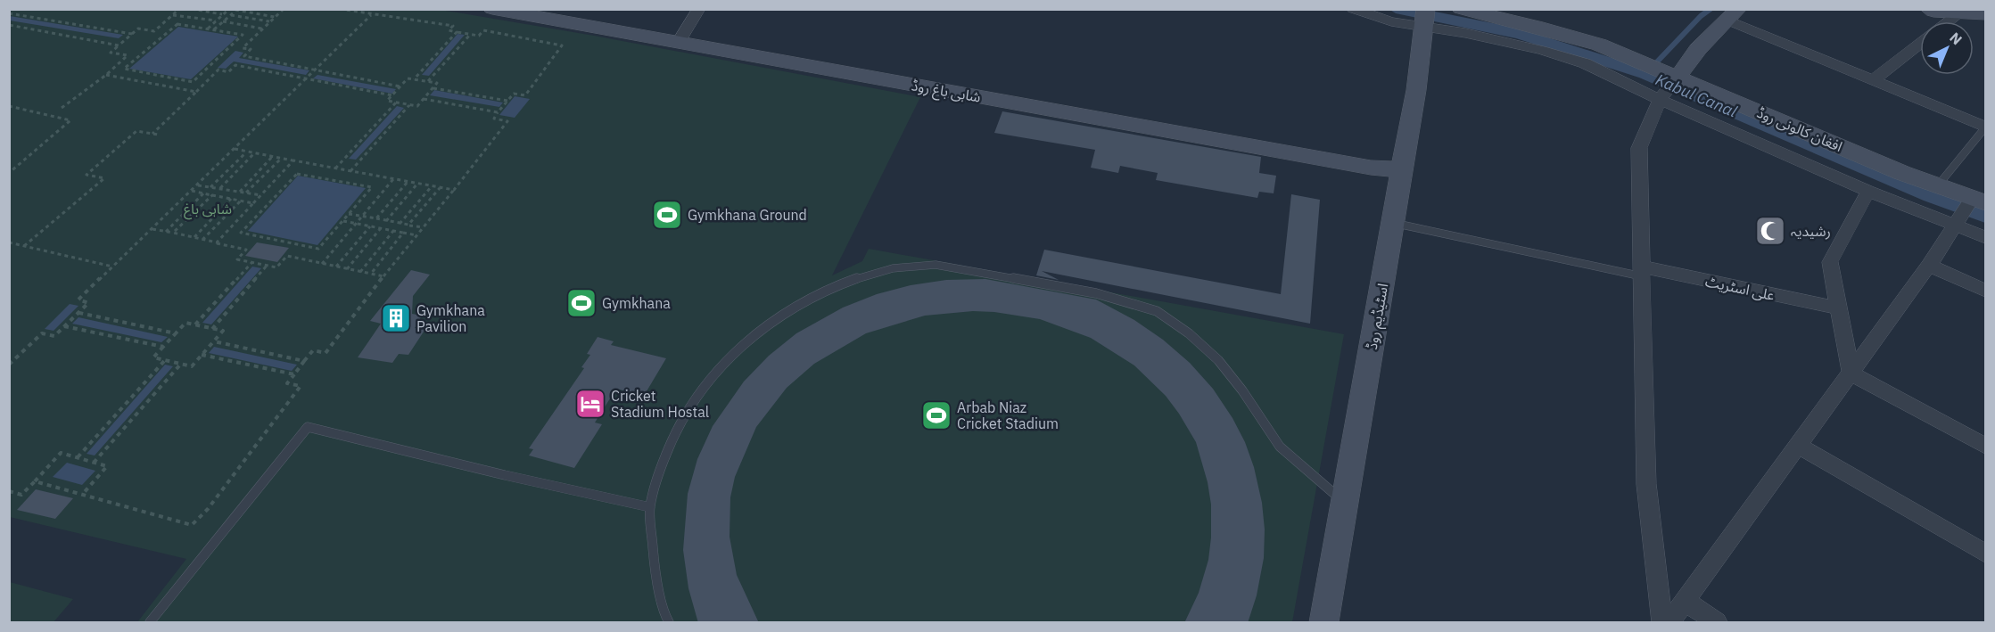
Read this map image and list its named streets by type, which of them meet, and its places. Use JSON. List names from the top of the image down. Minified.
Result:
{"streets":{"main road":["شاہی باغ روڈ","افغان کالونی روڈ","اسٹیڈیم روڈ"],"street":["علی اسٹریٹ"]},"crossings":[["شاہی باغ روڈ","اسٹیڈیم روڈ"]],"water":["Kabul Canal"],"parks":["شاہی باغ"],"places":{"sports":["Gymkhana Ground","Gymkhana","Arbab Niaz Cricket Stadium"],"mosque":["رشیدیہ"],"building":["Gymkhana Pavilion"],"hotel":["Cricket Stadium Hostal"]},"north":"top right"}
